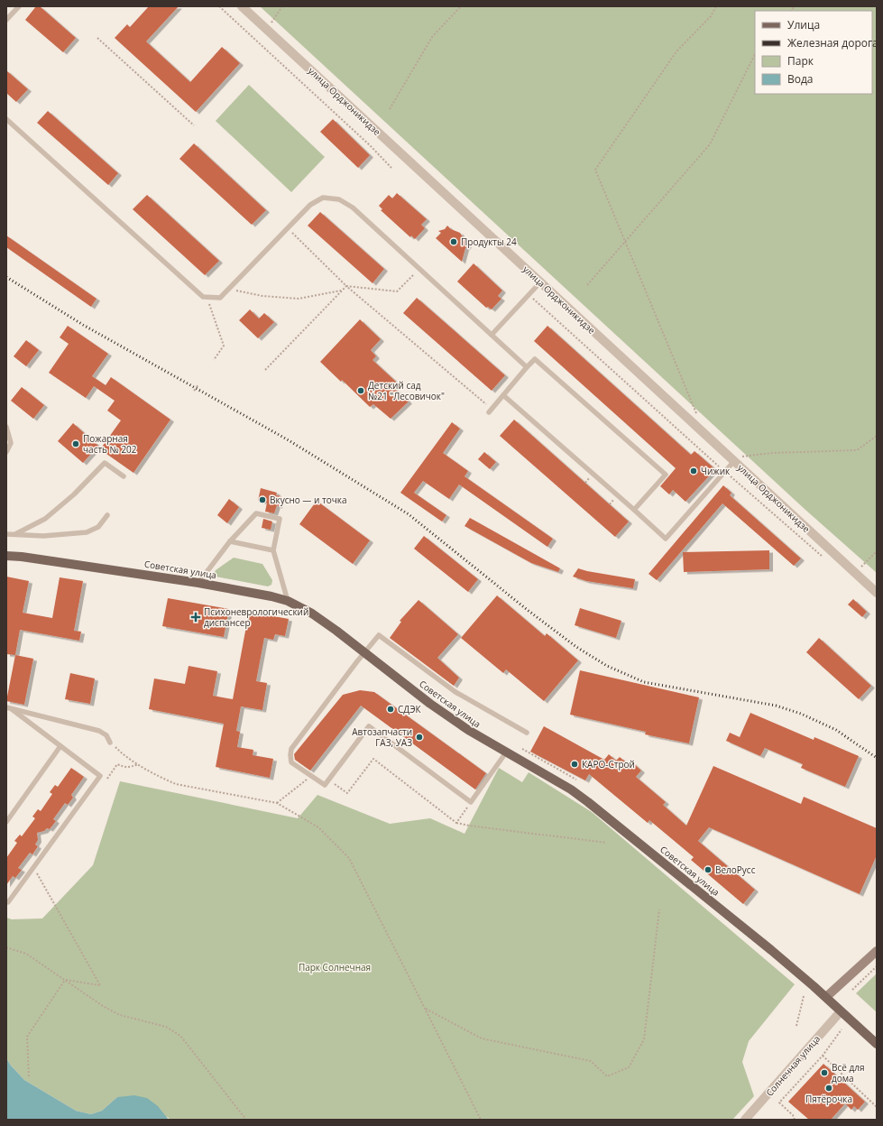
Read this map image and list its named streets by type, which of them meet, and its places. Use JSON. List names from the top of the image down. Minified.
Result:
{"streets":{"main road":["Советская улица"],"street":["улица Орджоникидзе","Солнечная улица"]},"crossings":[["Советская улица","Солнечная улица"]],"parks":["Парк Солнечная"],"places":{"other":["Продукты 24","Детский сад №21 \"Лесовичок\"","Пожарная часть № 202","Чижик","Вкусно — и точка","СДЭК","Автозапчасти ГАЗ, УАЗ","КАРО-Строй","ВелоРусс","Всё для дома","Пятёрочка"],"health":["Психоневрологический диспансер"]},"legend":["Улица","Железная дорога","Парк","Вода"]}
